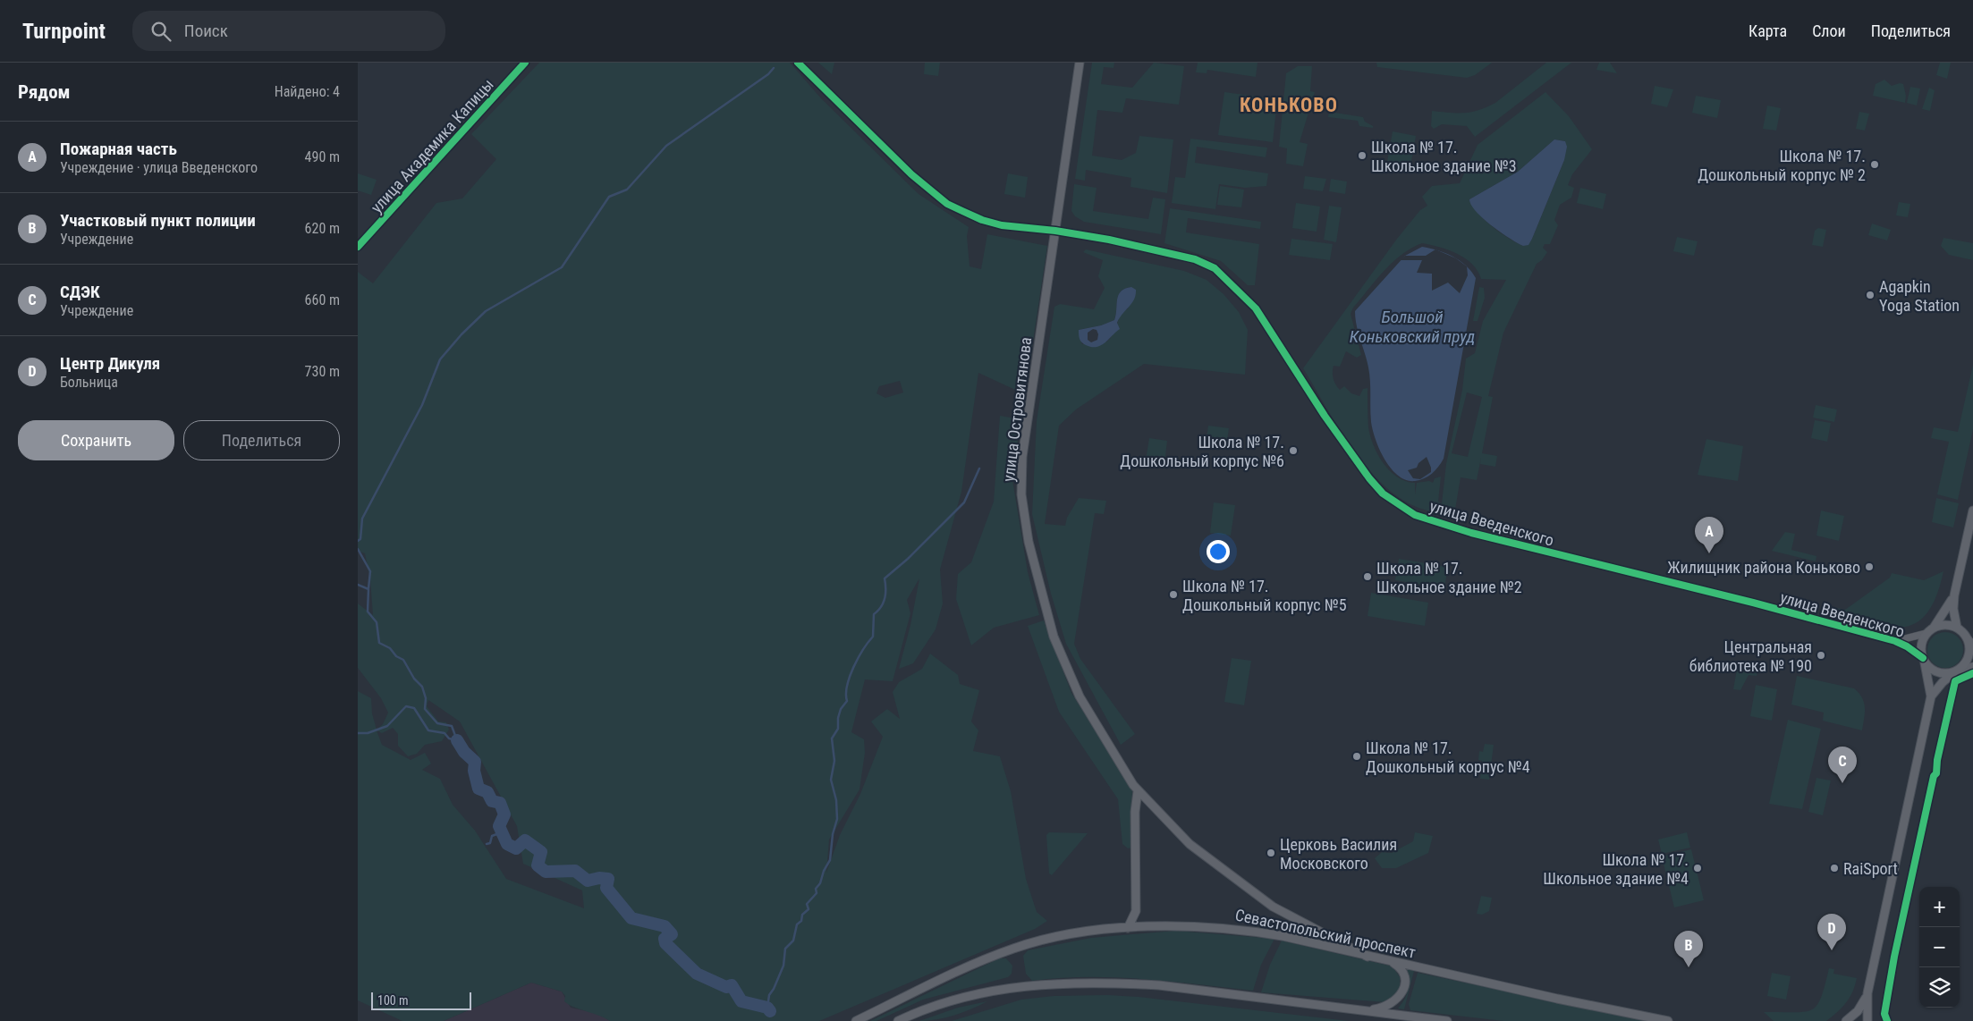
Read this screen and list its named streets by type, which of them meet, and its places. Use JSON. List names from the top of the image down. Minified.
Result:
{"streets":{"main road":["улица Островитянова","Севастопольский проспект"],"street":["улица Академика Капицы","улица Введенского"]},"crossings":[["улица Островитянова","улица Введенского"],["улица Островитянова","Севастопольский проспект"]],"districts":["КОНЬКОВО"],"water":["Большой Коньковский пруд"],"places":["Школа № 17. Школьное здание №3","Школа № 17. Дошкольный корпус № 2","Agapkin Yoga Station","Школа № 17. Дошкольный корпус №6","Жилищник района Коньково","Школа № 17. Школьное здание №2","Школа № 17. Дошкольный корпус №5","Центральная библиотека № 190","Школа № 17. Дошкольный корпус №4","Церковь Василия Московского","Школа № 17. Школьное здание №4","RaiSport"],"scale_bar":"100 m","page":{"header":"Turnpoint","search":"Поиск","nav":["Карта","Слои","Поделиться"],"heading":["Рядом","Найдено: 4"],"list":[{"mark":"A","name":"Пожарная часть","note":"Учреждение · улица Введенского","value":"490 m"},{"mark":"B","name":"Участковый пункт полиции","note":"Учреждение","value":"620 m"},{"mark":"C","name":"СДЭК","note":"Учреждение","value":"660 m"},{"mark":"D","name":"Центр Дикуля","note":"Больница","value":"730 m"}],"buttons":["Сохранить","Поделиться"],"pins":["A","C","D","B"],"map_buttons":["+","−"],"scale":"100 m"}}
